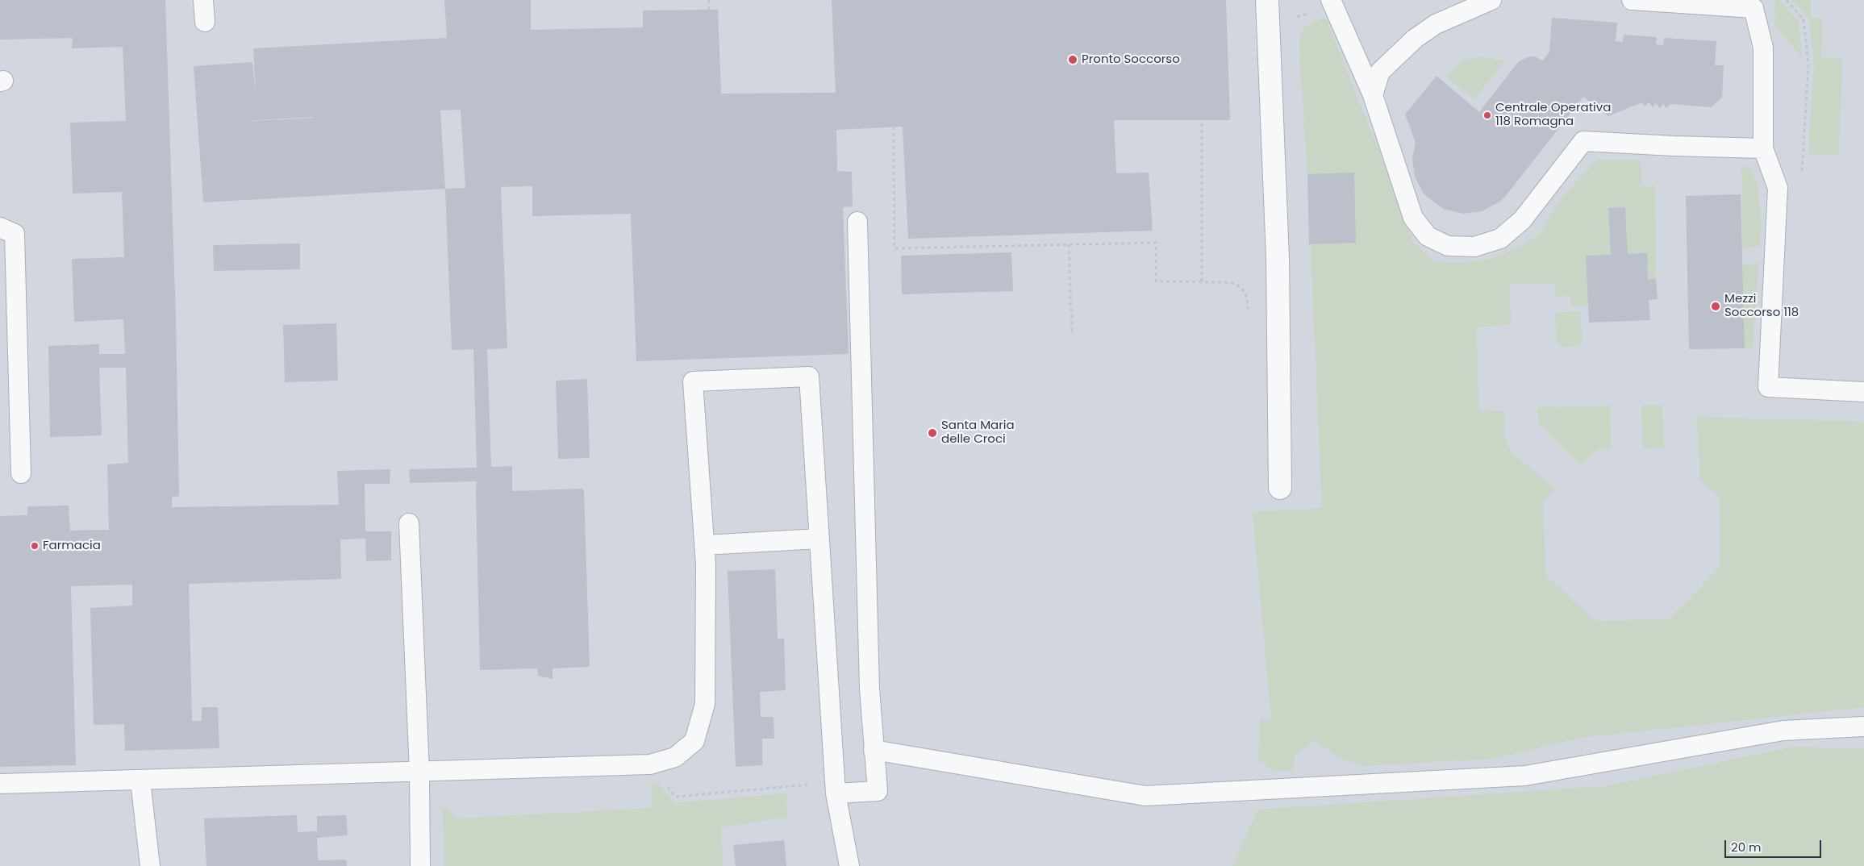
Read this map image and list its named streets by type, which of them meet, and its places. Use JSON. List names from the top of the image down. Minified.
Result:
{"places":["Pronto Soccorso","Centrale Operativa 118 Romagna","Mezzi Soccorso 118","Santa Maria delle Croci","Farmacia"],"scale_bar":"20 m"}
